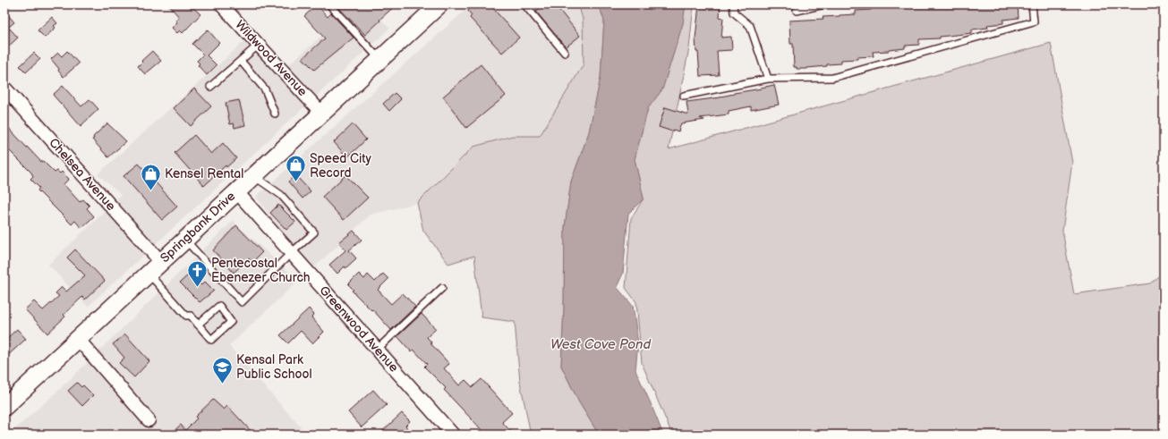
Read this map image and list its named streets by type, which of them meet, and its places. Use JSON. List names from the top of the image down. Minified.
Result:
{"streets":{"main road":["Springbank Drive"],"street":["Wildwood Avenue","Chelsea Avenue","Greenwood Avenue"]},"crossings":[["Wildwood Avenue","Springbank Drive"],["Chelsea Avenue","Springbank Drive"],["Springbank Drive","Greenwood Avenue"]],"water":["West Cove Pond"],"places":{"shop":["Speed City Record","Kensel Rental"],"church":["Pentecostal Ebenezer Church"],"school or university":["Kensal Park Public School"]}}
